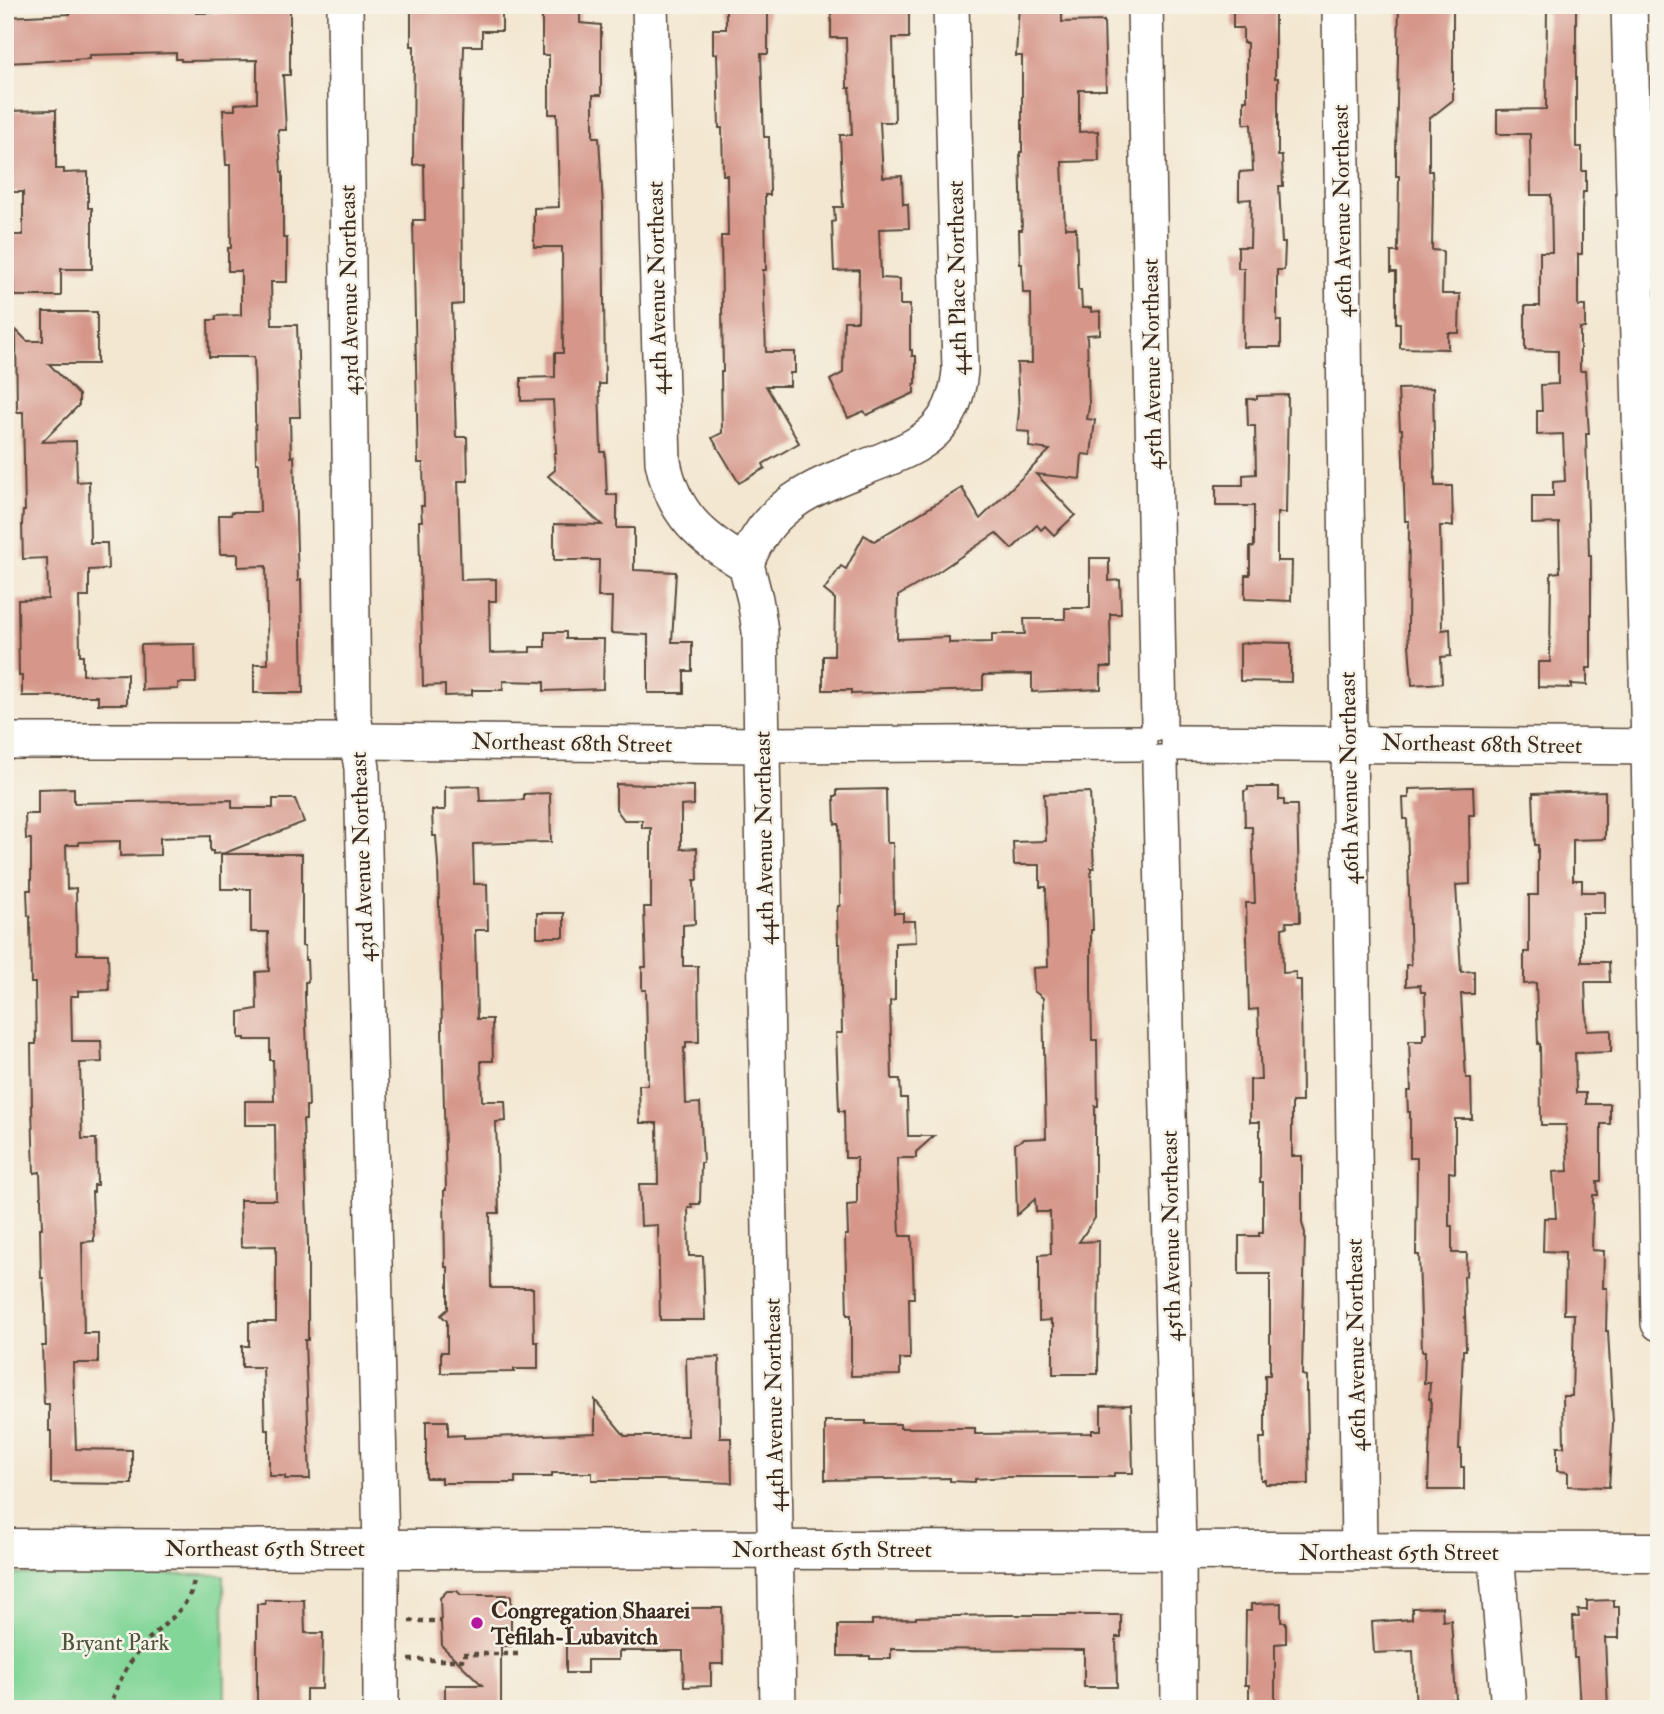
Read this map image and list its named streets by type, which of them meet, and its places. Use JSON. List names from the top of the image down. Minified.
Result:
{"streets":{"main road":["Northeast 65th Street"],"street":["46th Avenue Northeast","44th Place Northeast","44th Avenue Northeast","43rd Avenue Northeast","45th Avenue Northeast","Northeast 68th Street"]},"crossings":[["46th Avenue Northeast","Northeast 68th Street"],["46th Avenue Northeast","Northeast 65th Street"],["44th Place Northeast","44th Avenue Northeast"],["44th Avenue Northeast","Northeast 68th Street"],["44th Avenue Northeast","Northeast 65th Street"],["43rd Avenue Northeast","Northeast 68th Street"],["43rd Avenue Northeast","Northeast 65th Street"],["45th Avenue Northeast","Northeast 68th Street"],["45th Avenue Northeast","Northeast 65th Street"]],"parks":["Bryant Park"],"places":["Congregation Shaarei Tefilah-Lubavitch"]}
